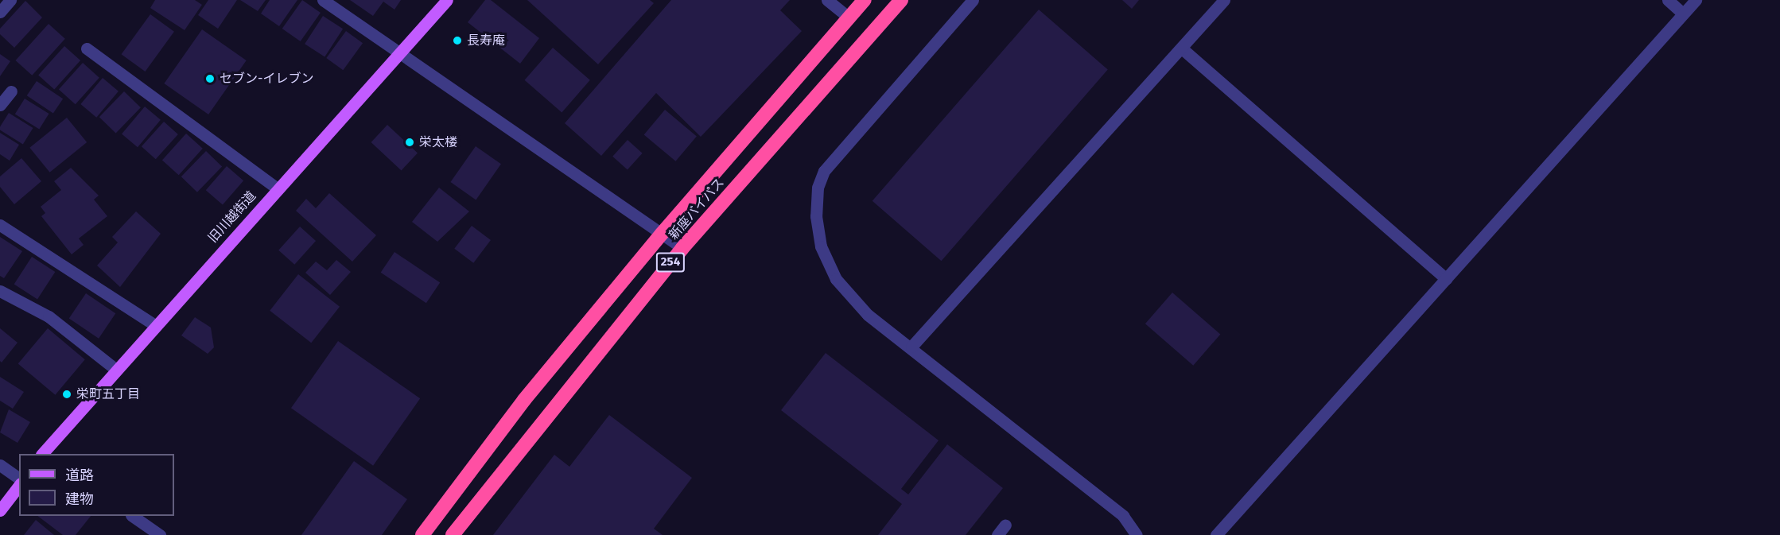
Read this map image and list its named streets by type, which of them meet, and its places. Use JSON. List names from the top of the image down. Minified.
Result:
{"streets":{"highway":["新座バイパス","254"],"main road":["旧川越街道"]},"places":["長寿庵","セブン-イレブン","栄太楼","栄町五丁目"],"legend":["道路","建物"]}
